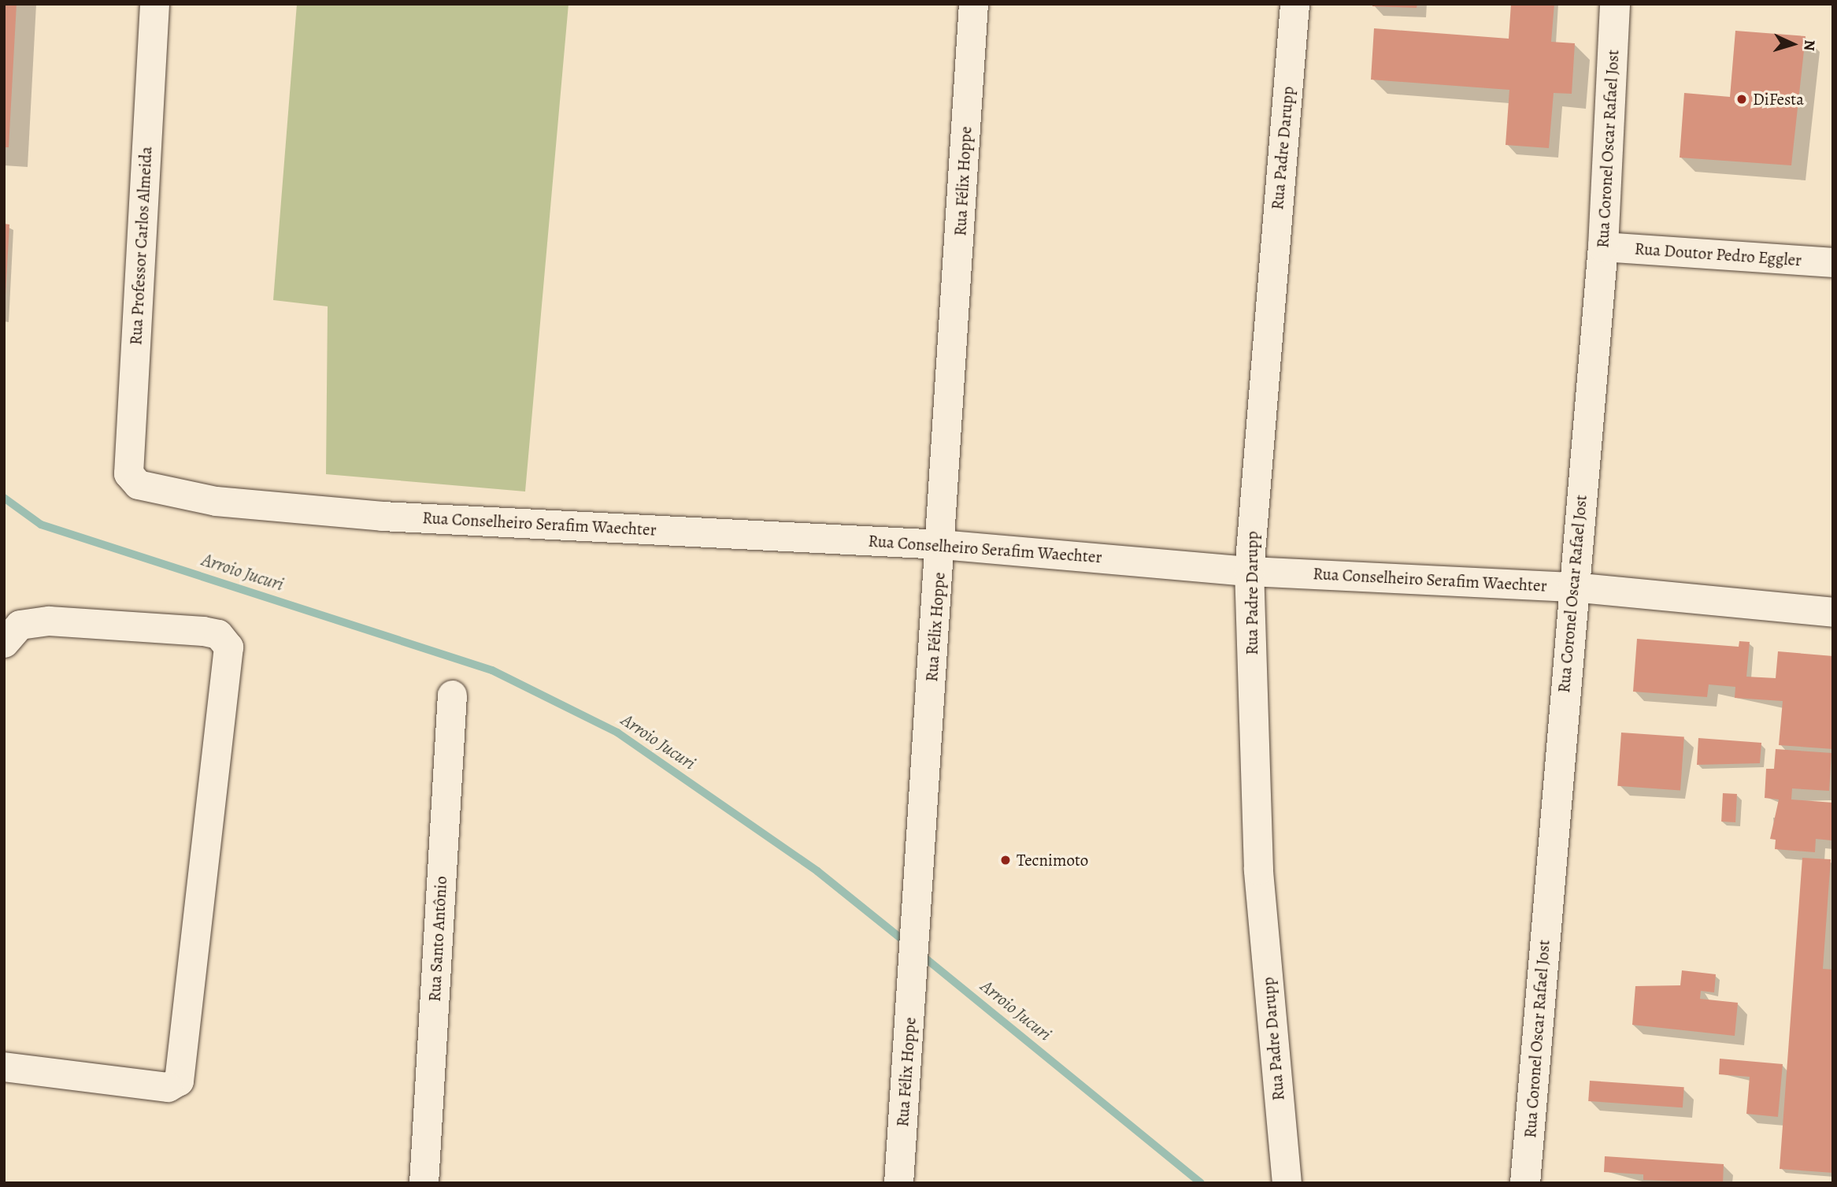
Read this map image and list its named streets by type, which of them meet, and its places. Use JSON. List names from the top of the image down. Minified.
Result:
{"streets":{"main road":["Rua Coronel Oscar Rafael Jost"],"street":["Rua Padre Darupp","Rua Félix Hoppe","Rua Professor Carlos Almeida","Rua Doutor Pedro Eggler","Rua Conselheiro Serafim Waechter","Rua Santo Antônio"]},"crossings":[["Rua Padre Darupp","Rua Conselheiro Serafim Waechter"],["Rua Coronel Oscar Rafael Jost","Rua Doutor Pedro Eggler"],["Rua Coronel Oscar Rafael Jost","Rua Conselheiro Serafim Waechter"],["Rua Félix Hoppe","Rua Conselheiro Serafim Waechter"],["Rua Professor Carlos Almeida","Rua Conselheiro Serafim Waechter"]],"water":["Arroio Jucuri"],"places":["DiFesta","Tecnimoto"],"north":"right"}
